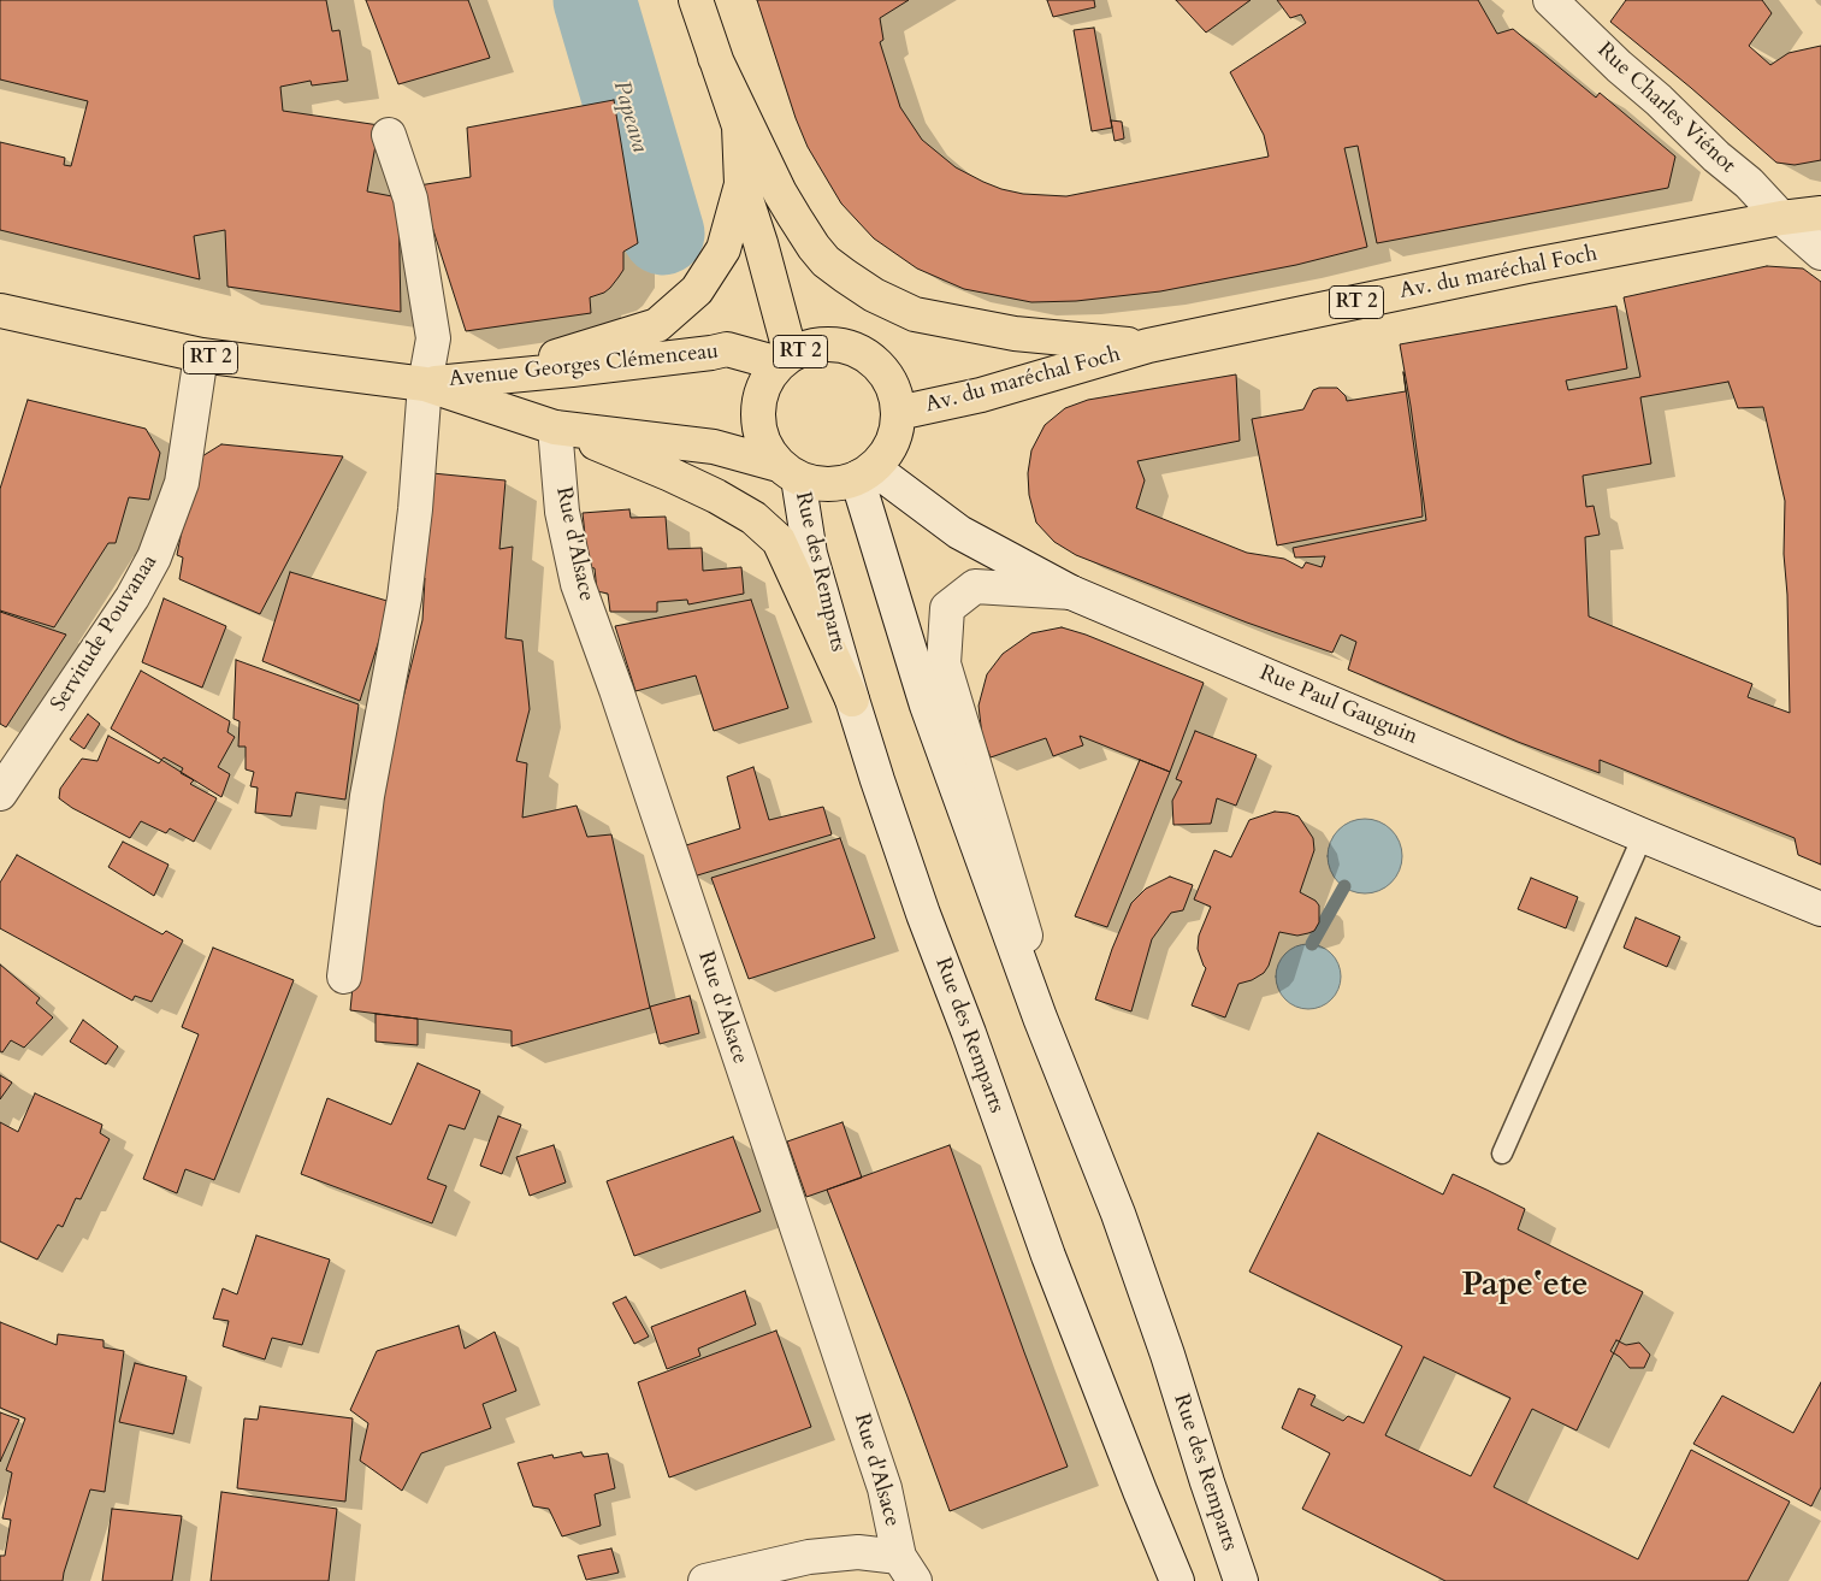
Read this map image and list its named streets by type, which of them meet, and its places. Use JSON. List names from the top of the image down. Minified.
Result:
{"streets":{"main road":["Av. du maréchal Foch","RT 2","Avenue Georges Clémenceau"],"street":["Rue Charles Viénot","Rue d'Alsace","Rue des Remparts","Servitude Pouvanaa","Rue Paul Gauguin"]},"crossings":[["Rue Charles Viénot","Av. du maréchal Foch"],["Av. du maréchal Foch","RT 2"],["Av. du maréchal Foch","Avenue Georges Clémenceau"],["Av. du maréchal Foch","Rue des Remparts"],["Av. du maréchal Foch","Rue Paul Gauguin"],["RT 2","Avenue Georges Clémenceau"],["RT 2","Rue des Remparts"],["RT 2","Servitude Pouvanaa"],["RT 2","Rue Paul Gauguin"],["Avenue Georges Clémenceau","Rue d'Alsace"],["Avenue Georges Clémenceau","Rue des Remparts"],["Avenue Georges Clémenceau","Rue Paul Gauguin"],["Rue des Remparts","Rue Paul Gauguin"]],"districts":["Papeʻete"],"water":["Papeava"]}
